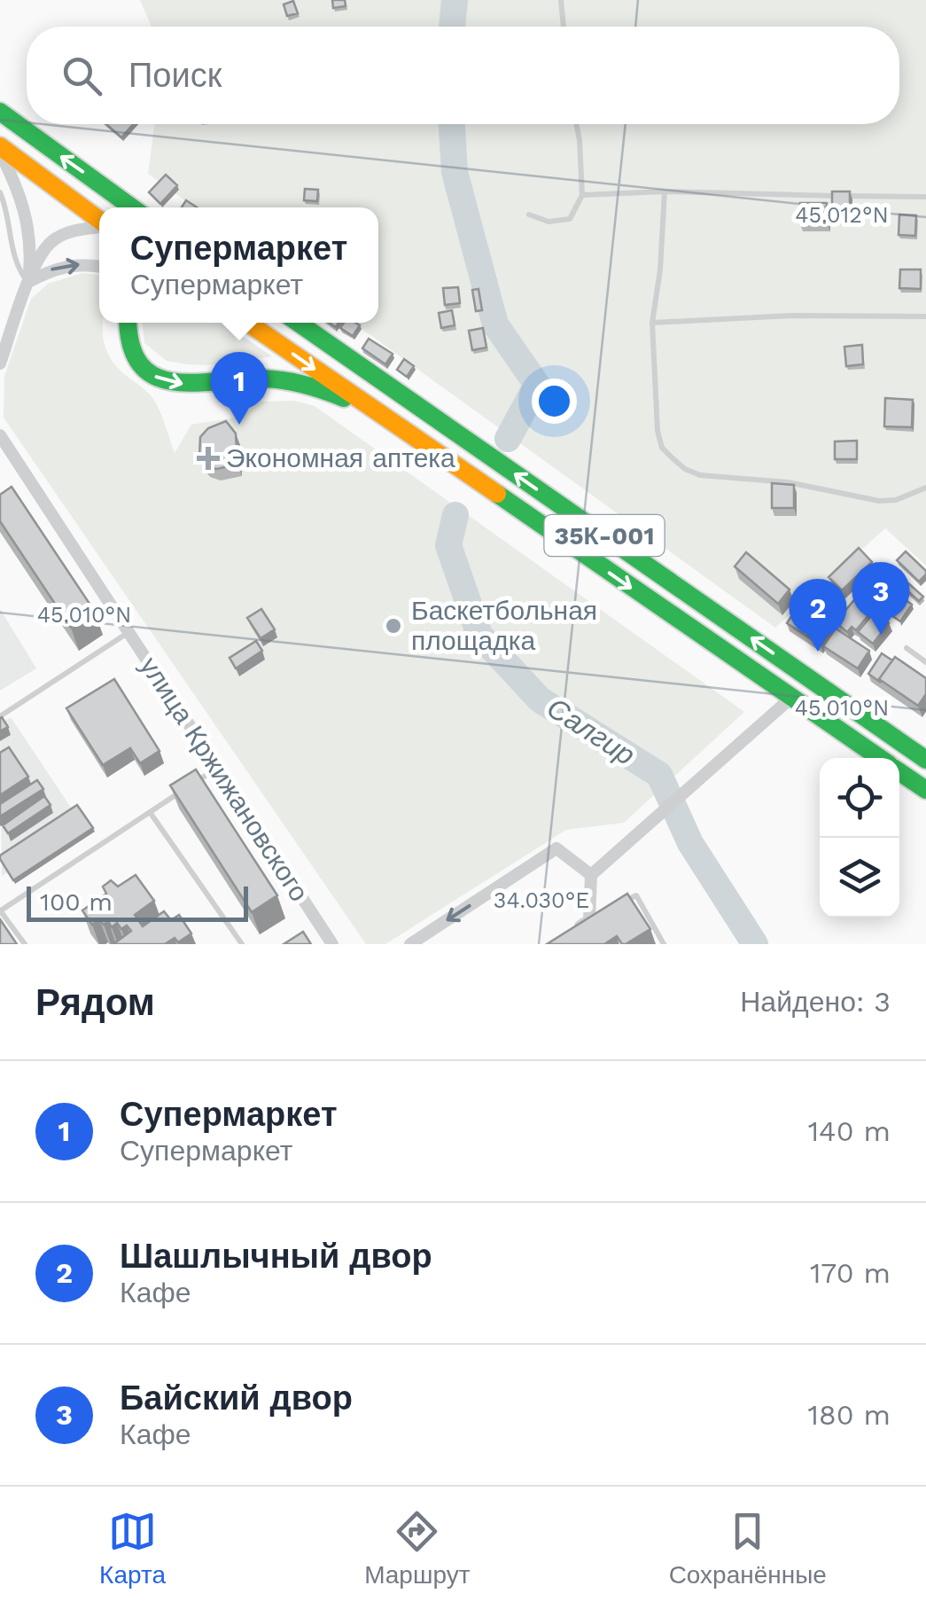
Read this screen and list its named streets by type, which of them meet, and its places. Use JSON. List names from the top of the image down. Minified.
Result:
{"streets":{"main road":["35К-001"],"street":["улица Кржижановского"]},"water":["Салгир"],"places":{"health":["Экономная аптека"],"other":["Баскетбольная площадка"]},"scale_bar":"100 m","page":{"search":"Поиск","popup":["Супермаркет","Супермаркет"],"pins":["1","3","2"],"scale":"100 m","heading":["Рядом","Найдено: 3"],"list":[{"mark":"1","name":"Супермаркет","note":"Супермаркет","value":"140 m"},{"mark":"2","name":"Шашлычный двор","note":"Кафе","value":"170 m"},{"mark":"3","name":"Байский двор","note":"Кафе","value":"180 m"}],"nav":["Карта","Маршрут","Сохранённые"]},"coordinates":["45.012°N","45.010°N","34.030°E"]}
